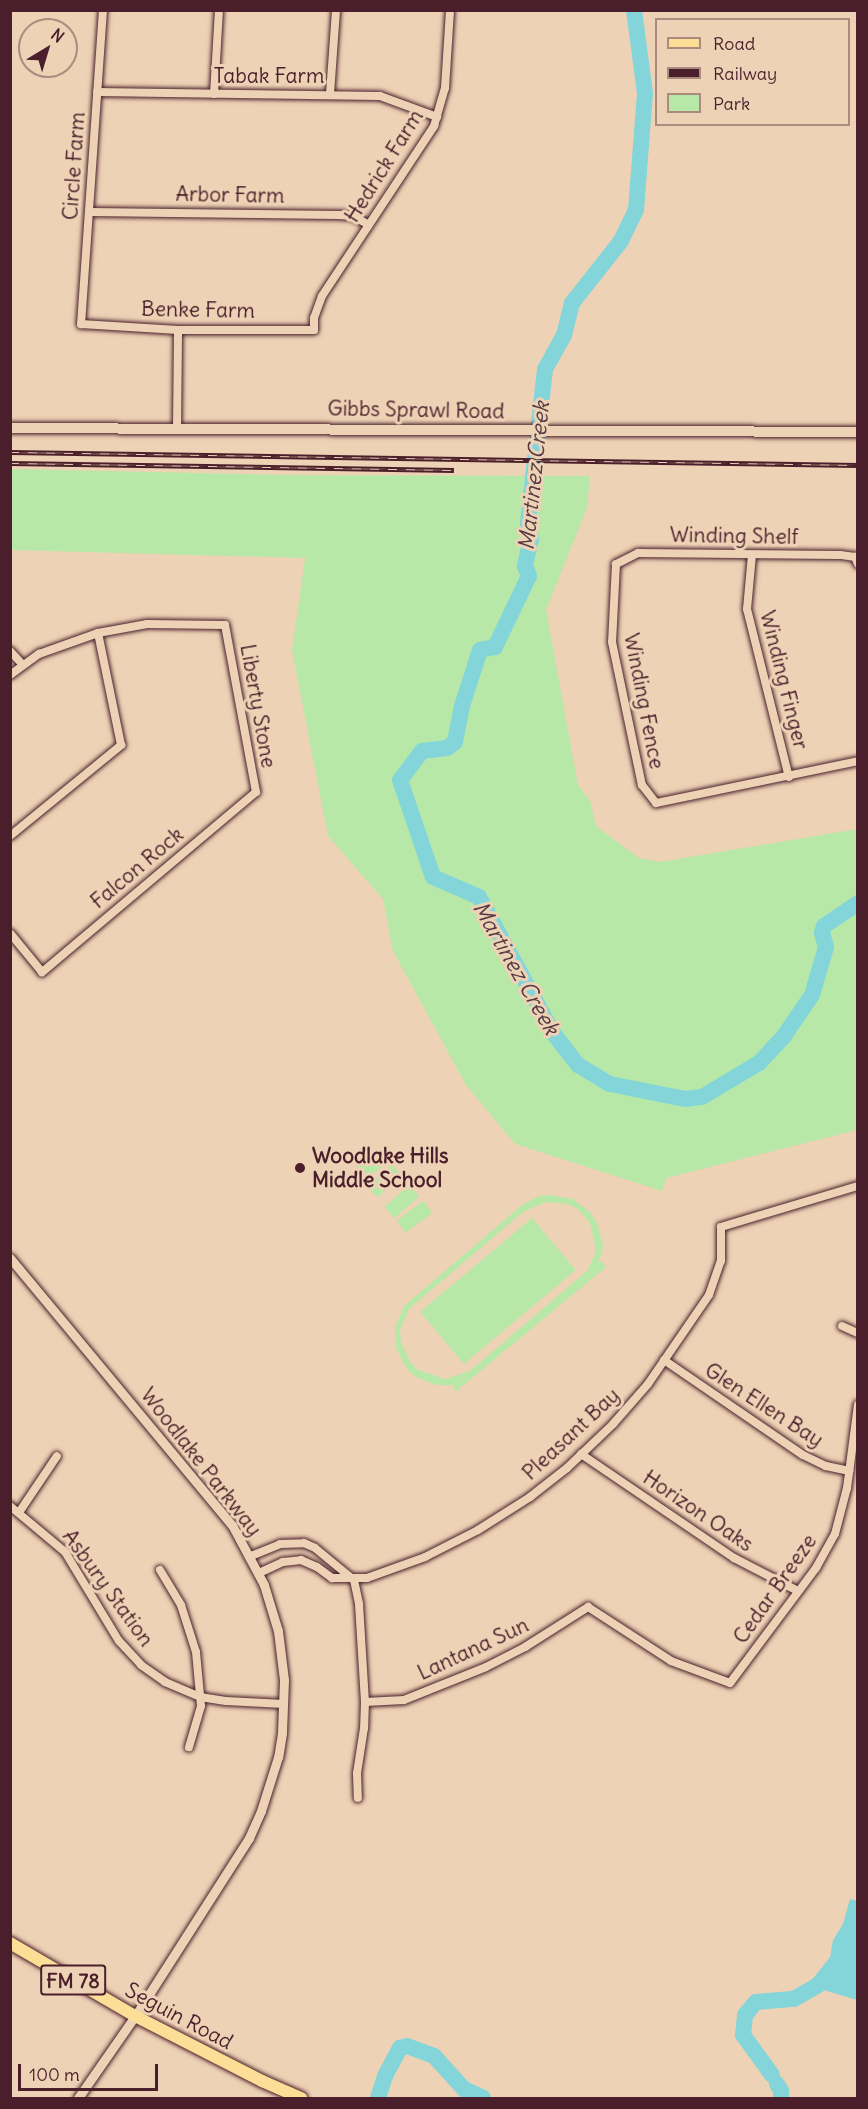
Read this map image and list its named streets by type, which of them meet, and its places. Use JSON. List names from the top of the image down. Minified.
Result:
{"streets":{"main road":["Gibbs Sprawl Road","FM 78","Seguin Road"],"street":["Tabak Farm","Circle Farm","Hedrick Farm","Arbor Farm","Benke Farm","Winding Shelf","Winding Finger","Winding Fence","Liberty Stone","Falcon Rock","Glen Ellen Bay","Pleasant Bay","Woodlake Parkway","Horizon Oaks","Asbury Station","Cedar Breeze","Lantana Sun"]},"crossings":[["Tabak Farm","Circle Farm"],["Tabak Farm","Hedrick Farm"],["Circle Farm","Arbor Farm"],["Circle Farm","Benke Farm"],["Hedrick Farm","Arbor Farm"],["Hedrick Farm","Benke Farm"],["Winding Shelf","Winding Finger"],["Winding Shelf","Winding Fence"],["Winding Finger","Winding Fence"],["Liberty Stone","Falcon Rock"],["Glen Ellen Bay","Pleasant Bay"],["Glen Ellen Bay","Cedar Breeze"],["Pleasant Bay","Horizon Oaks"],["Woodlake Parkway","Asbury Station"],["Woodlake Parkway","Seguin Road"],["Horizon Oaks","Cedar Breeze"],["Cedar Breeze","Lantana Sun"]],"water":["Martinez Creek"],"places":["Woodlake Hills Middle School"],"legend":["Road","Railway","Park"],"scale_bar":"100 m","north":"top right"}
